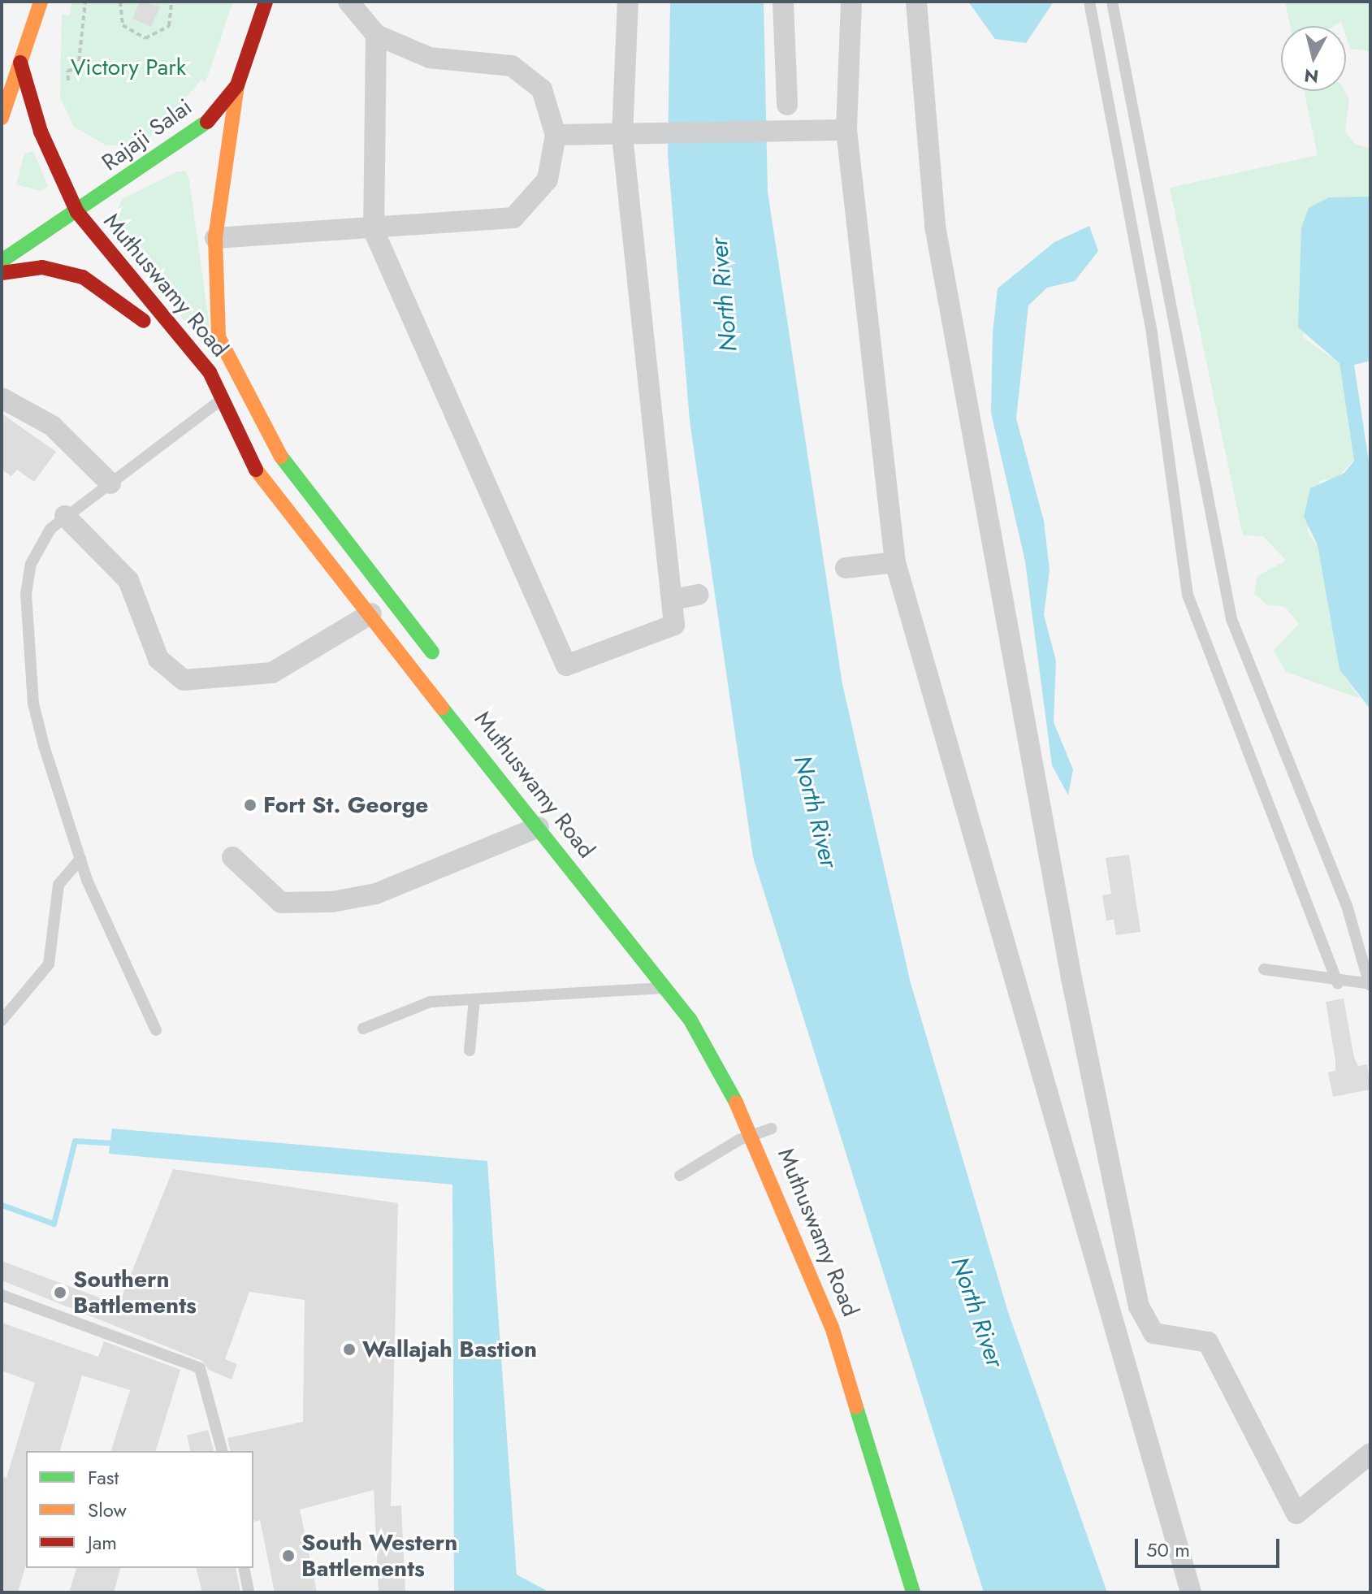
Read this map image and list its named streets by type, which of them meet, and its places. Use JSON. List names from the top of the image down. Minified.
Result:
{"streets":{"main road":["Rajaji Salai","Muthuswamy Road"]},"crossings":[["Rajaji Salai","Muthuswamy Road"]],"water":["North River"],"parks":["Victory Park"],"places":["Fort St. George","Southern Battlements","Wallajah Bastion","South Western Battlements"],"legend":["Fast","Slow","Jam"],"scale_bar":"50 m","north":"bottom"}
